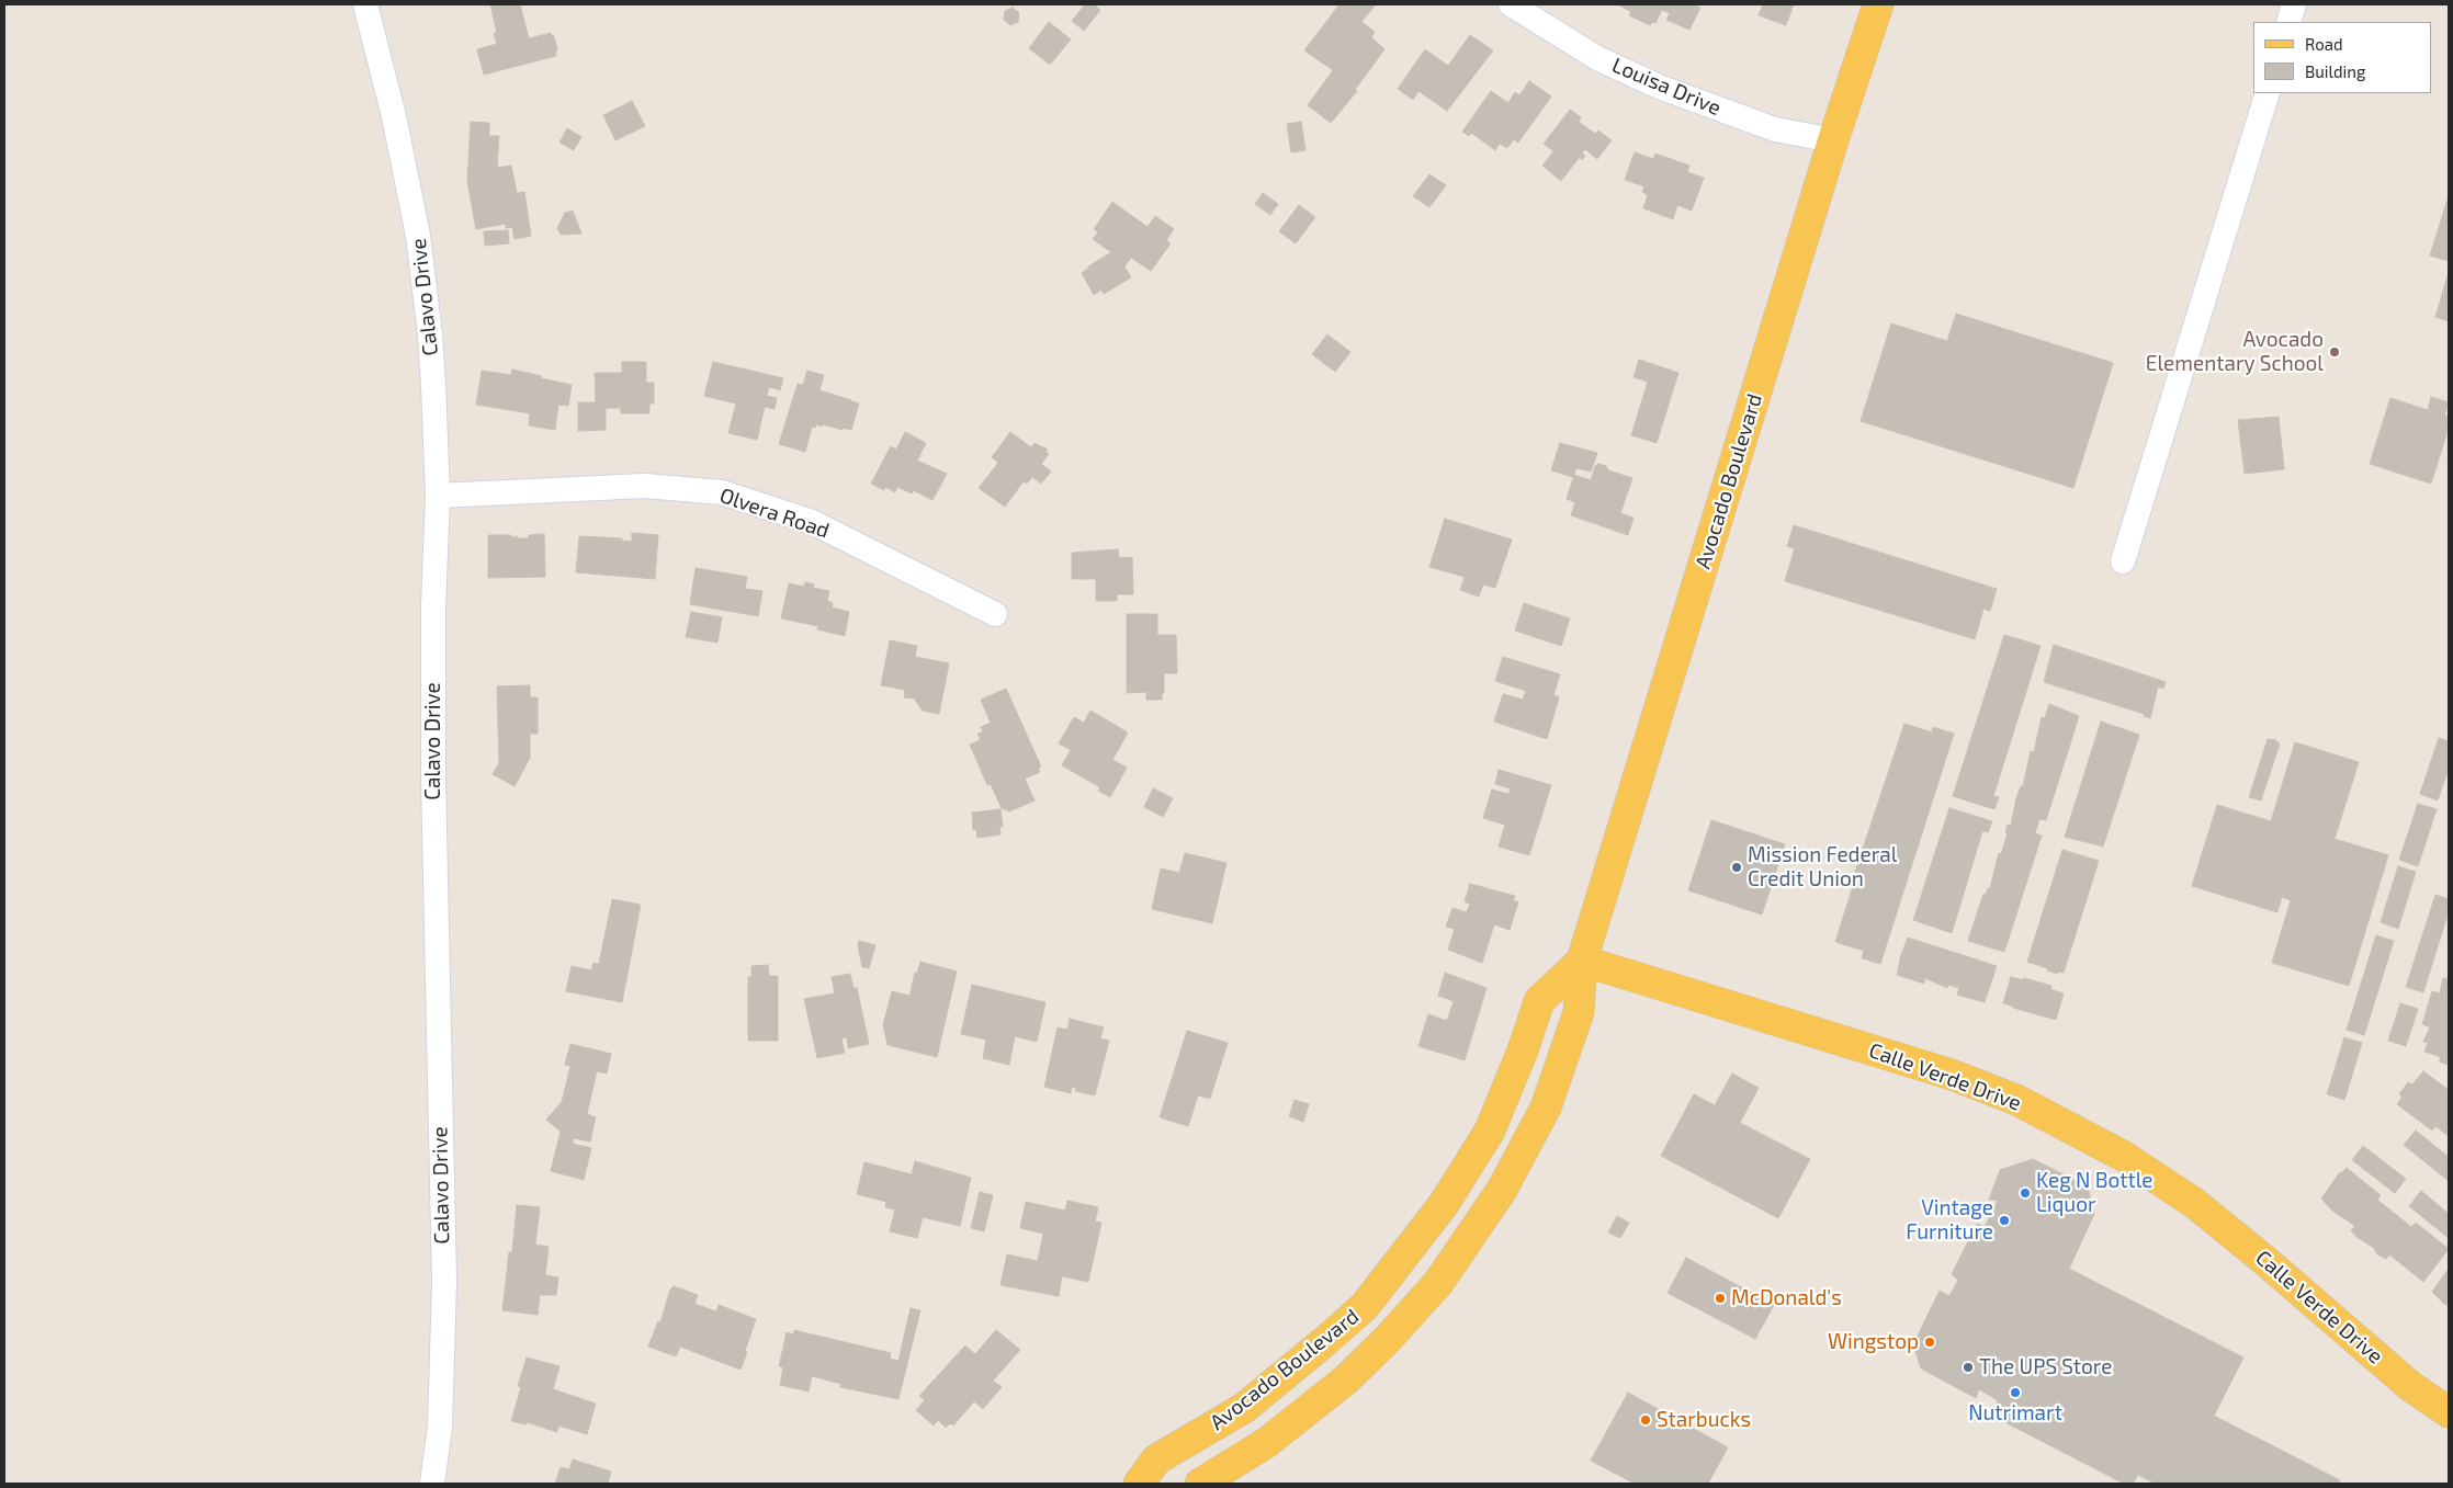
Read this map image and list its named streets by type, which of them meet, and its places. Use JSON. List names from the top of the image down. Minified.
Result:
{"streets":{"main road":["Avocado Boulevard","Calle Verde Drive"],"street":["Louisa Drive","Calavo Drive","Olvera Road"]},"crossings":[["Louisa Drive","Avocado Boulevard"],["Calavo Drive","Olvera Road"],["Avocado Boulevard","Calle Verde Drive"]],"places":["Avocado Elementary School","Mission Federal Credit Union","Keg N Bottle Liquor","Vintage Furniture","McDonald's","Wingstop","The UPS Store","Nutrimart","Starbucks"],"legend":["Road","Building"]}
